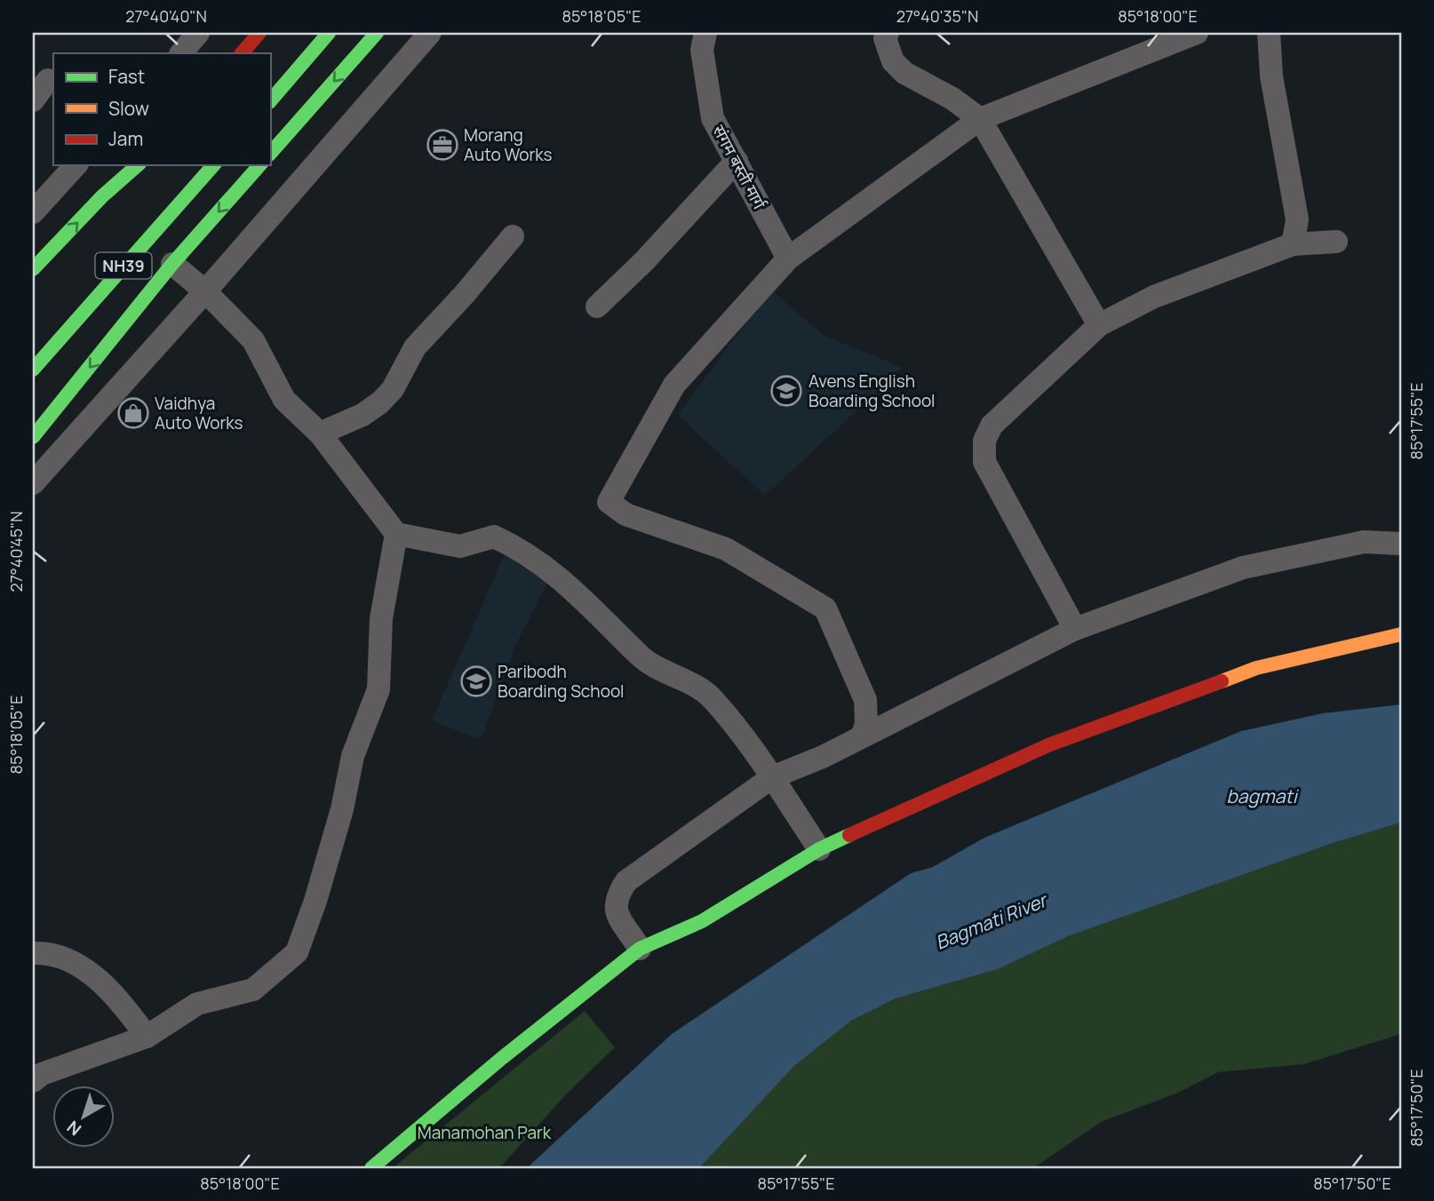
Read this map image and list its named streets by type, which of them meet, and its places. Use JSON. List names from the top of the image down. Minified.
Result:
{"streets":{"main road":["NH39"],"street":["संगम बस्ती मार्ग"]},"water":["bagmati","Bagmati River"],"parks":["Manamohan Park"],"places":{"office":["Morang Auto Works"],"school or university":["Avens English Boarding School","Paribodh Boarding School"],"shop":["Vaidhya Auto Works"]},"legend":["Fast","Slow","Jam"],"north":"bottom left","coordinates":["27°40'40\"N","85°18'05\"E","27°40'35\"N","85°18'00\"E","85°17'55\"E","27°40'45\"N","85°17'50\"E"]}
